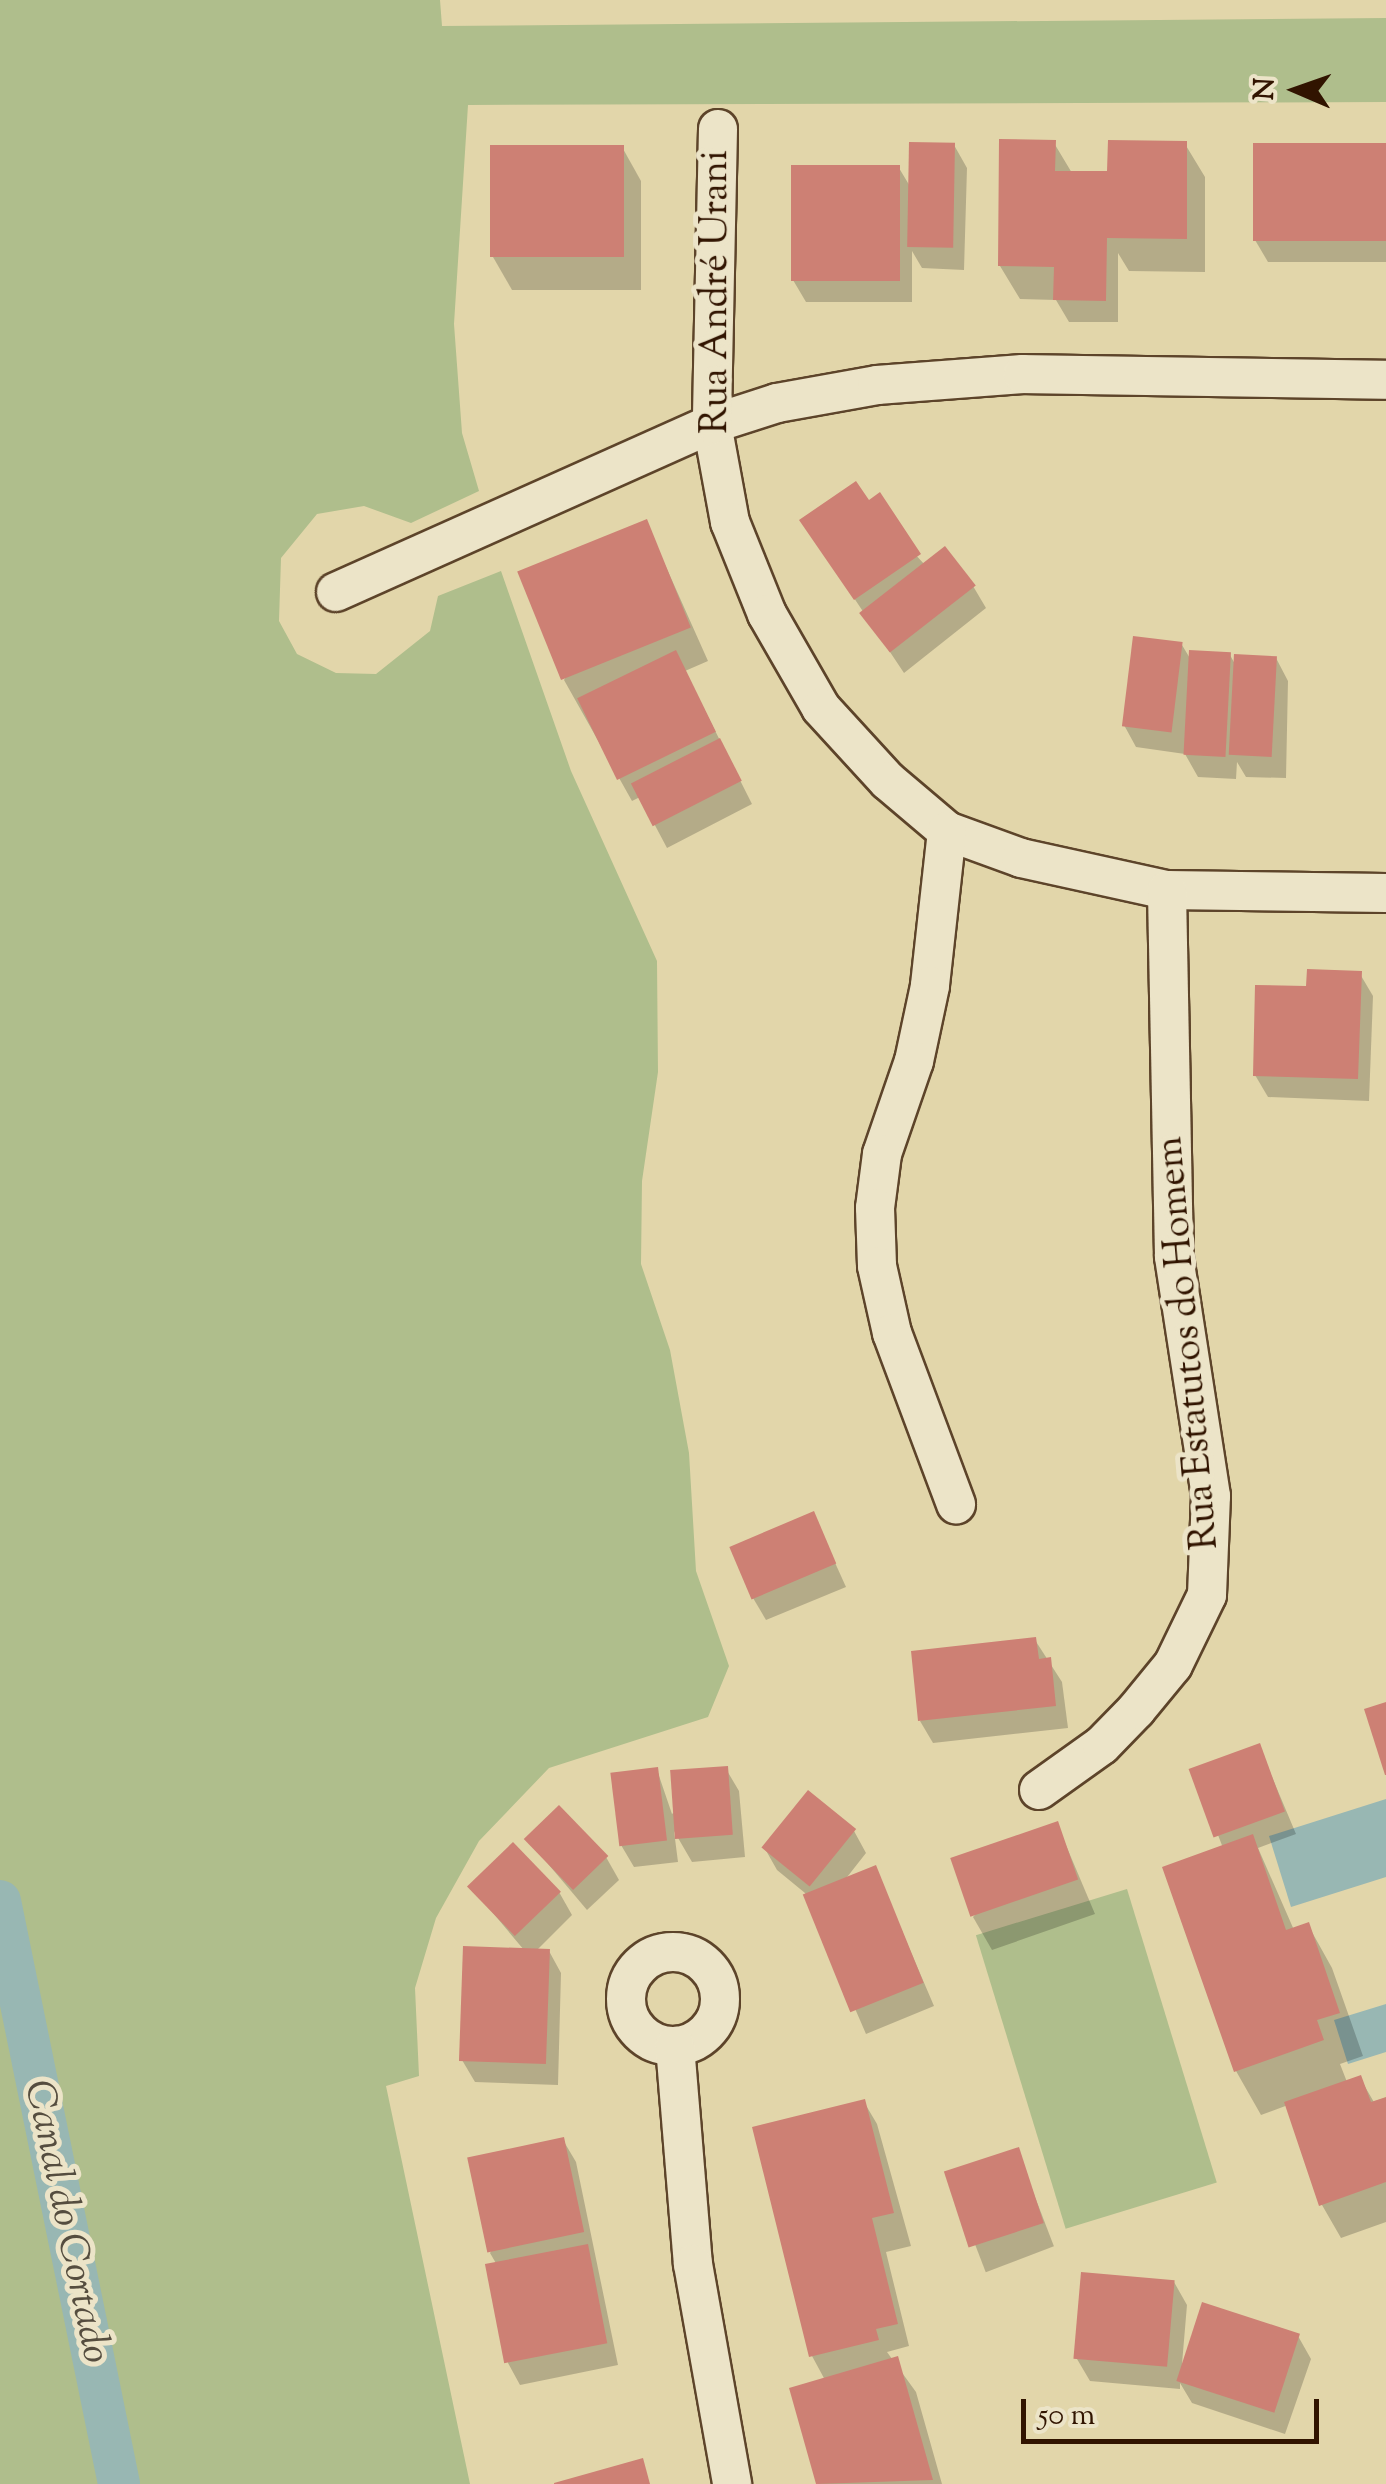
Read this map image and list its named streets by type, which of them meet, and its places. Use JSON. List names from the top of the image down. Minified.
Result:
{"streets":{"street":["Rua André Urani","Rua Estatutos do Homem"]},"crossings":[["Rua André Urani","Rua Estatutos do Homem"]],"water":["Canal do Cortado"],"scale_bar":"50 m","north":"left"}
